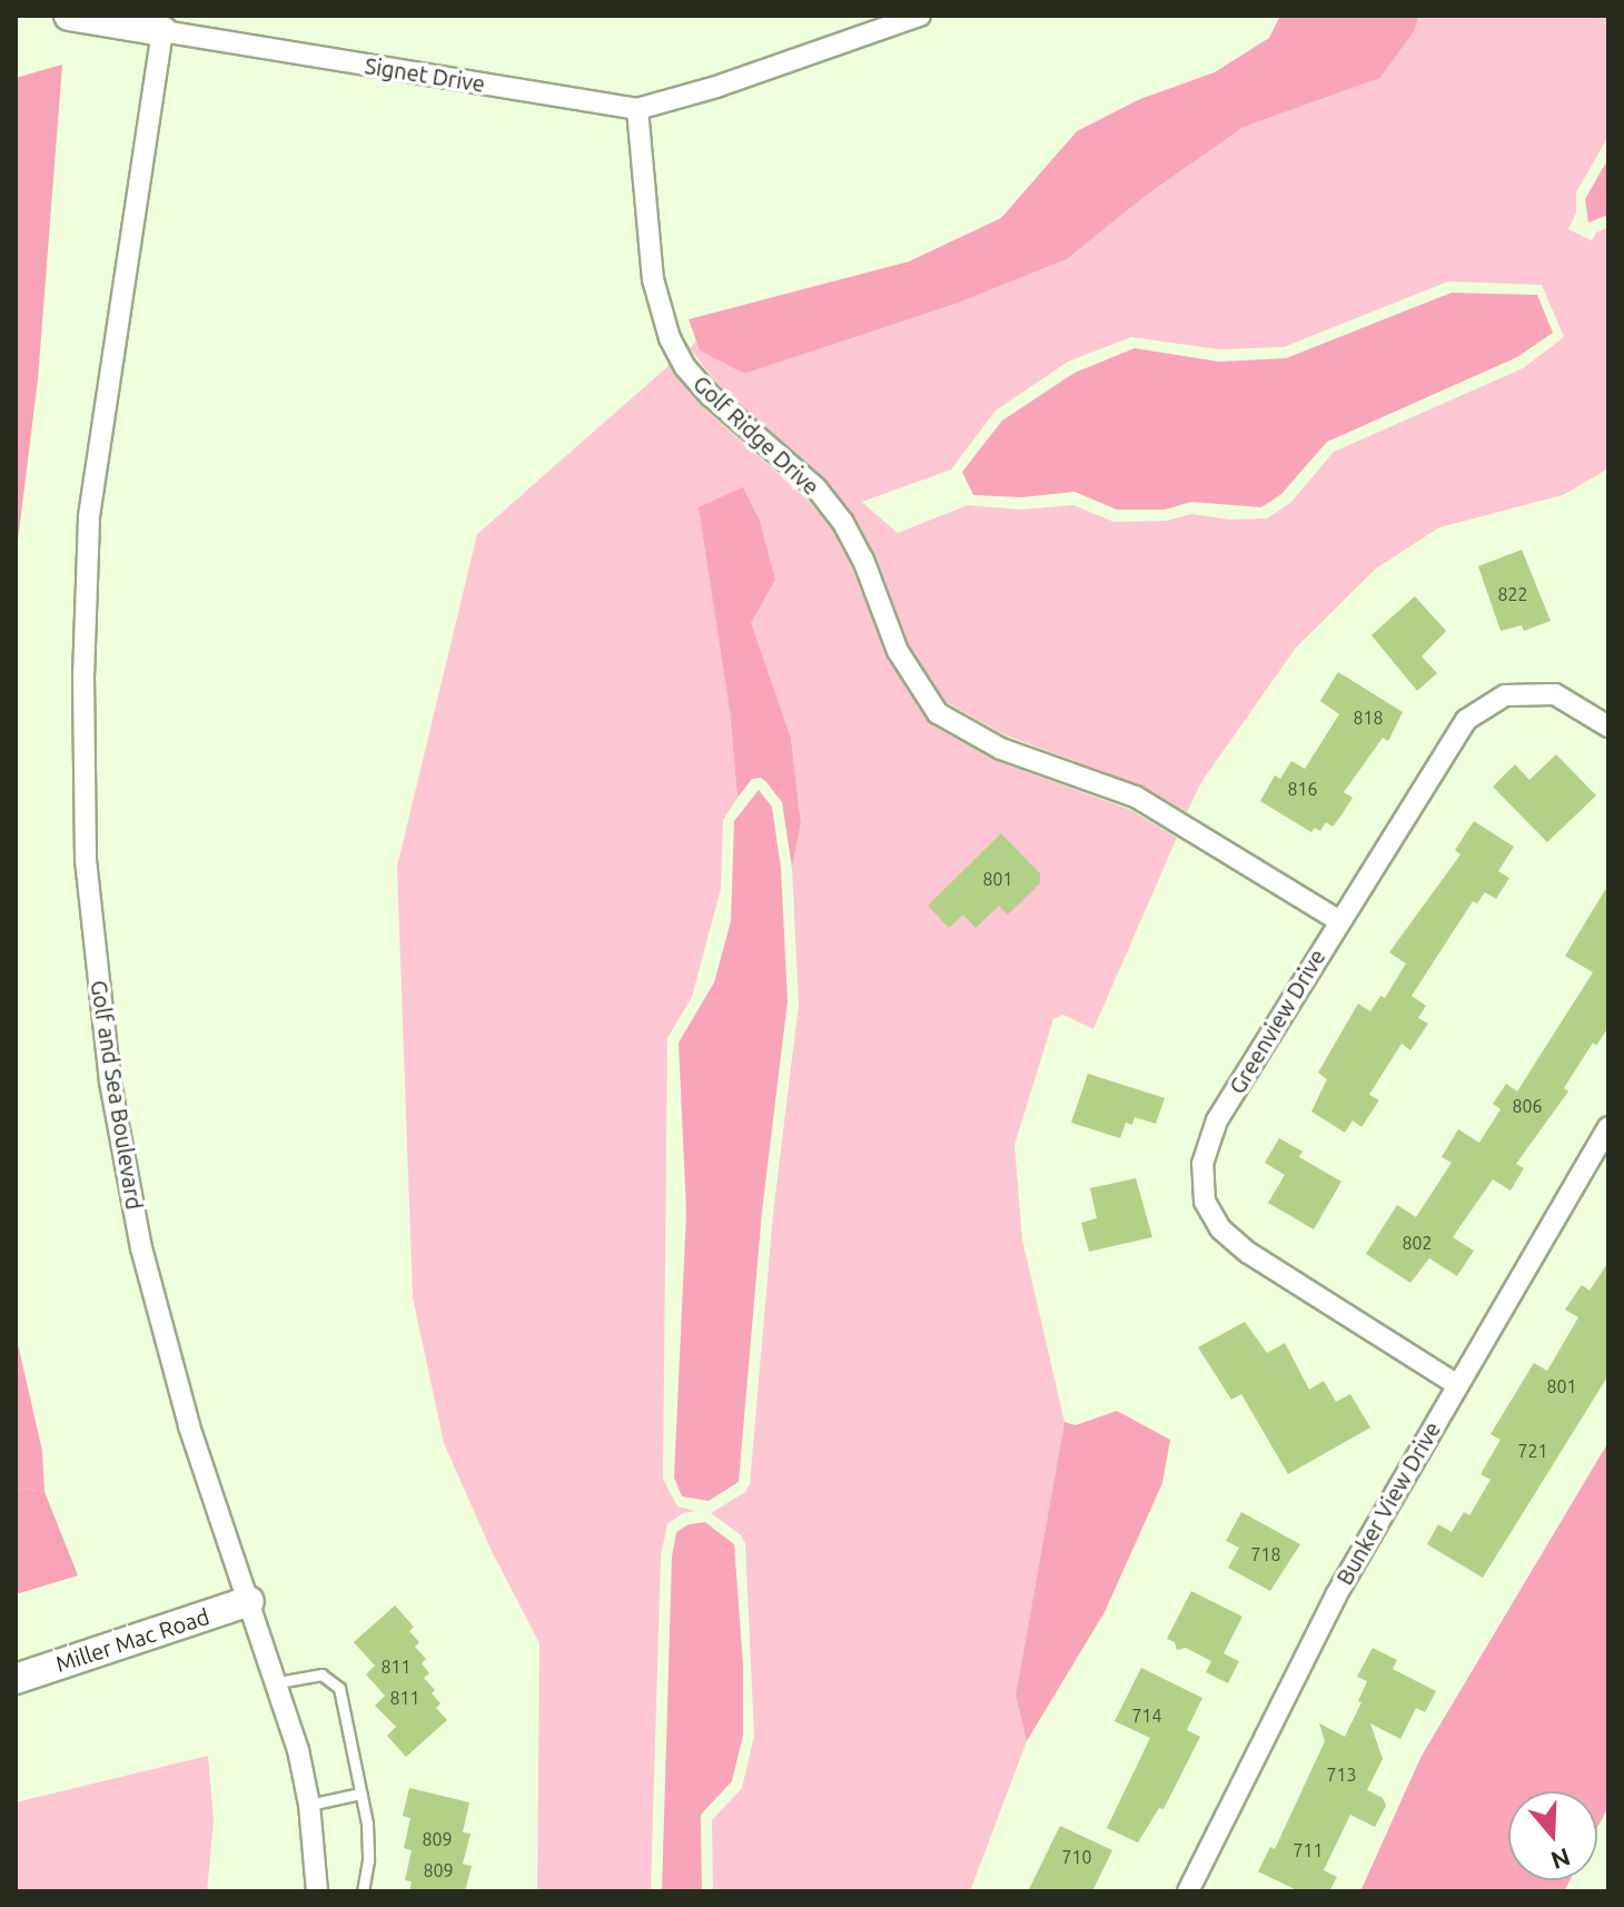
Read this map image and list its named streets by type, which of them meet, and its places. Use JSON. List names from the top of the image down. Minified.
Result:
{"streets":{"street":["Signet Drive","Golf Ridge Drive","Greenview Drive","Golf and Sea Boulevard","Bunker View Drive","Miller Mac Road"]},"crossings":[["Signet Drive","Golf Ridge Drive"],["Signet Drive","Golf and Sea Boulevard"],["Golf Ridge Drive","Greenview Drive"],["Greenview Drive","Bunker View Drive"],["Golf and Sea Boulevard","Miller Mac Road"]],"house_numbers":["822","818","816","801","806","802","801","721","718","811","811","714","713","809","711","710","809"],"north":"bottom"}
